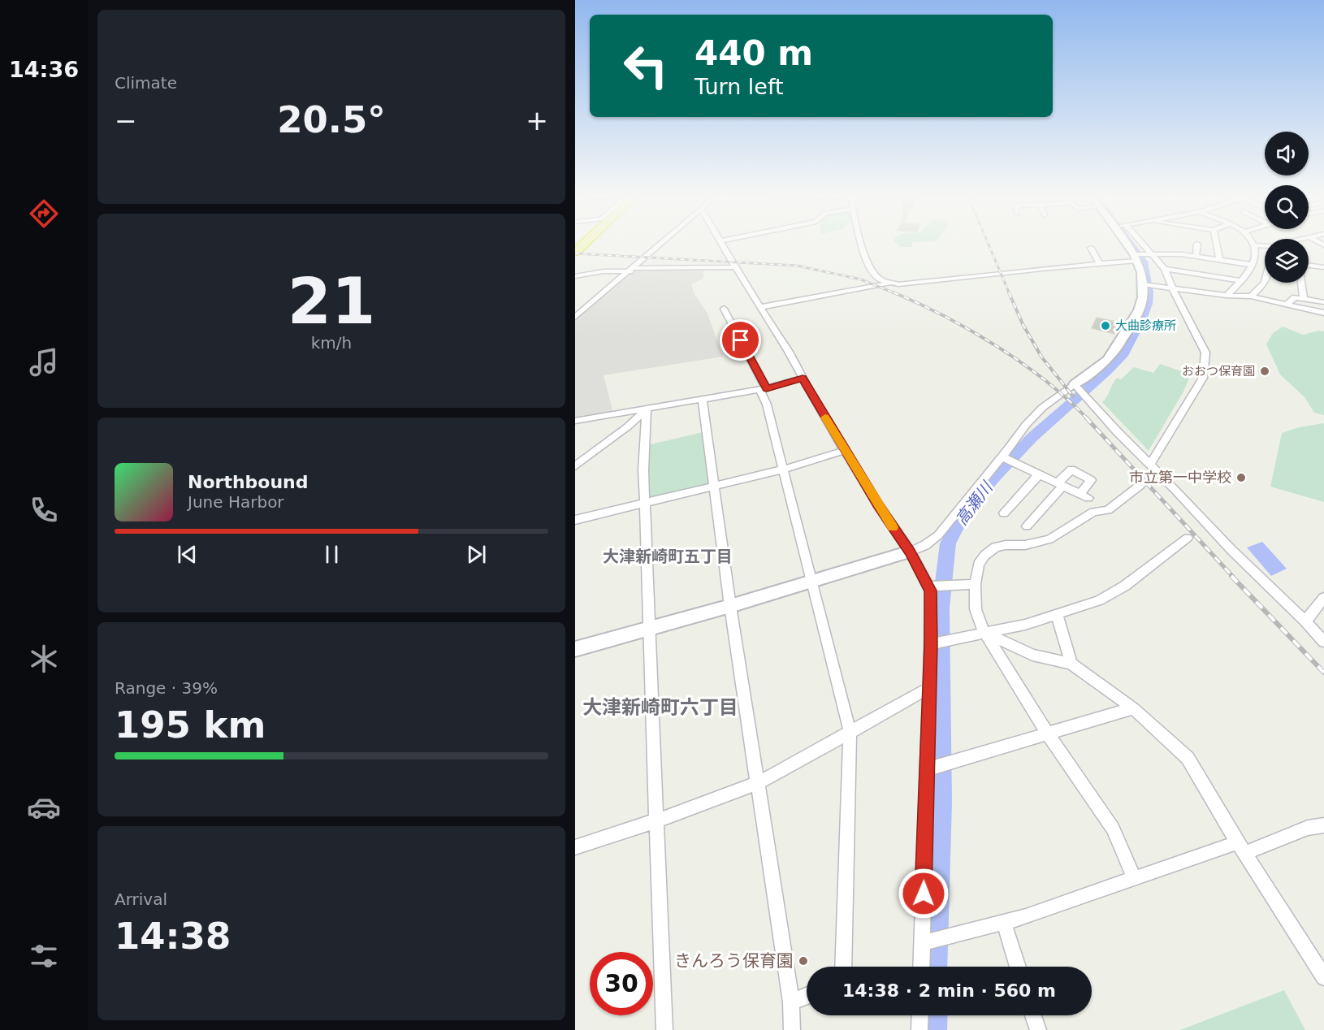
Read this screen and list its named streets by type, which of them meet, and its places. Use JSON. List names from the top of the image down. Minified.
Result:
{"districts":["大津新崎町五丁目","大津新崎町六丁目"],"water":["高瀬川"],"places":["大曲診療所","おおつ保育園","市立第一中学校","きんろう保育園"],"page":{"tabs":"14:36","tile":["Climate",["21","km/h"],["Range · 39%","195 km"],["Arrival","14:38"]],"turn":["440 m","Turn left"],"heat":["−","20.5°","+"],"song":["Northbound","June Harbor"],"limit":"30","trip":"14:38 · 2 min · 560 m"}}
